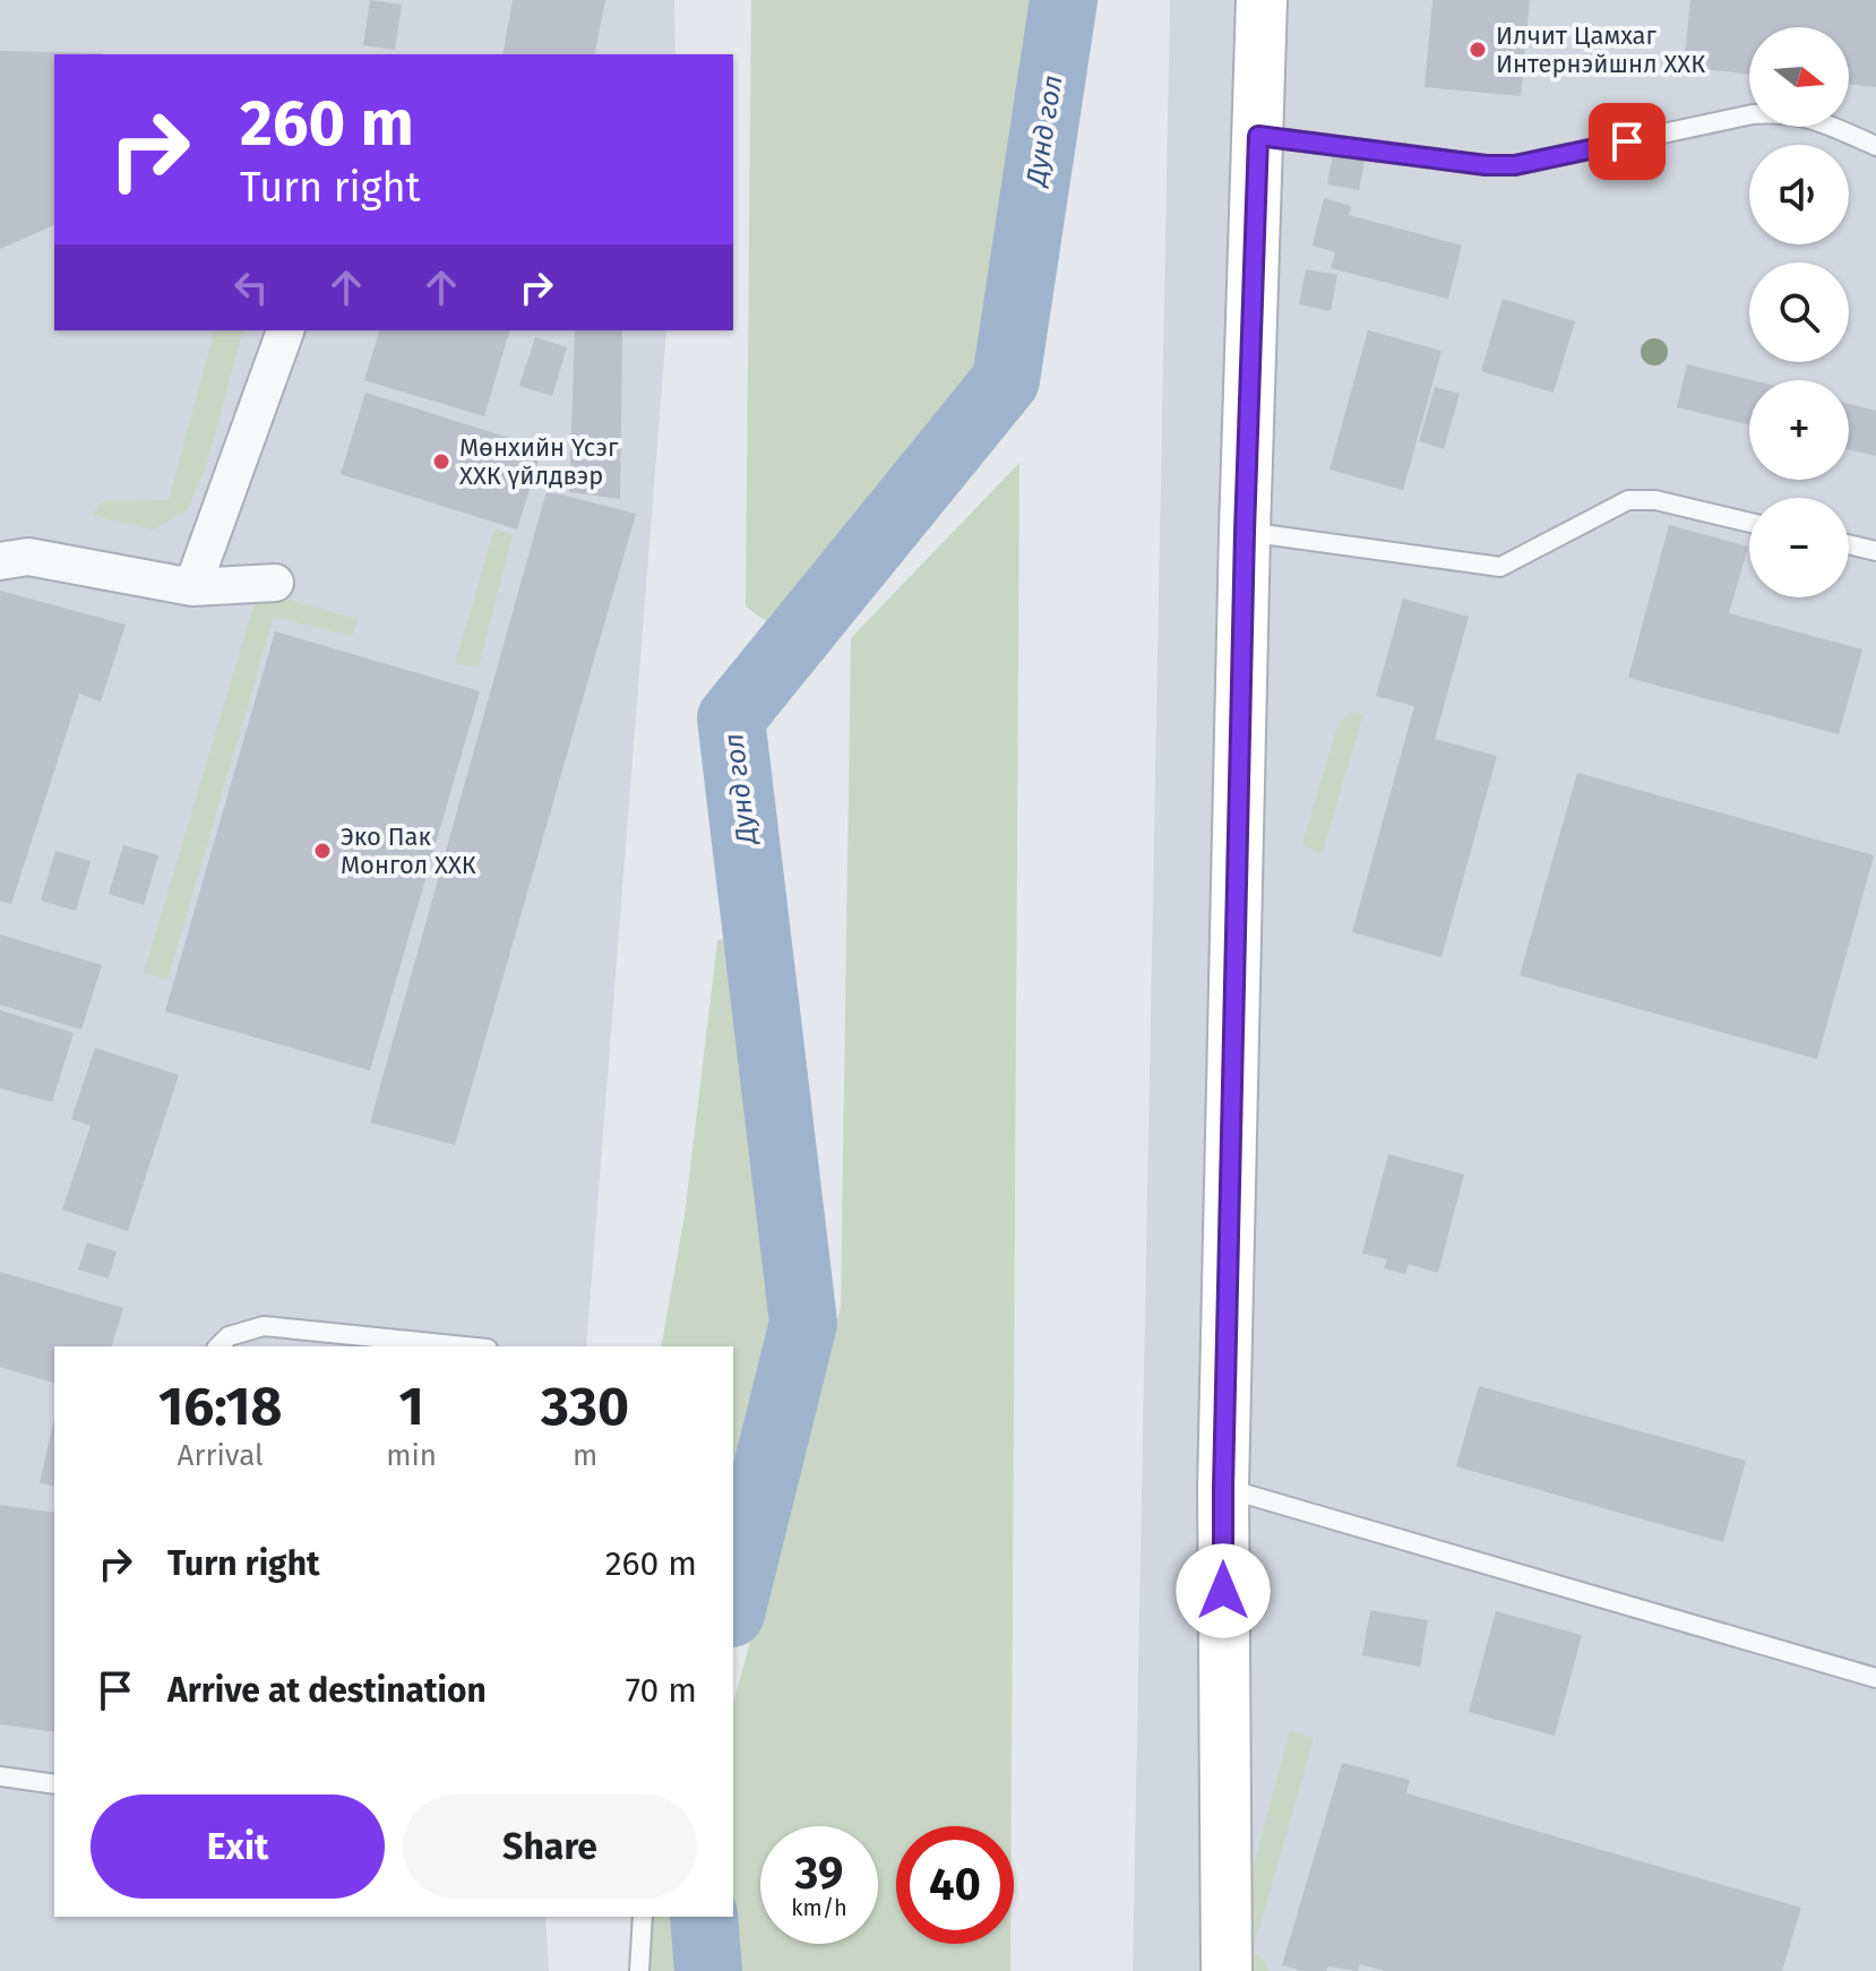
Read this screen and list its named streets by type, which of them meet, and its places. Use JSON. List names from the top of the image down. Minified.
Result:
{"water":["Дунд гол"],"places":["Илчит Цамхаг Интернэйшнл ХХК","Мөнхийн Үсэг ХХК үйлдвэр","Эко Пак Монгол ХХК"],"north":"right","page":{"map_buttons":["+","−"],"turn":["260 m","Turn right"],"eta":["16:18","Arrival","1","min","330","m"],"list":[{"name":"Turn right","value":"260 m"},{"name":"Arrive at destination","value":"70 m"}],"buttons":["Exit","Share"],"speed":"39 km/h","limit":"40"}}
